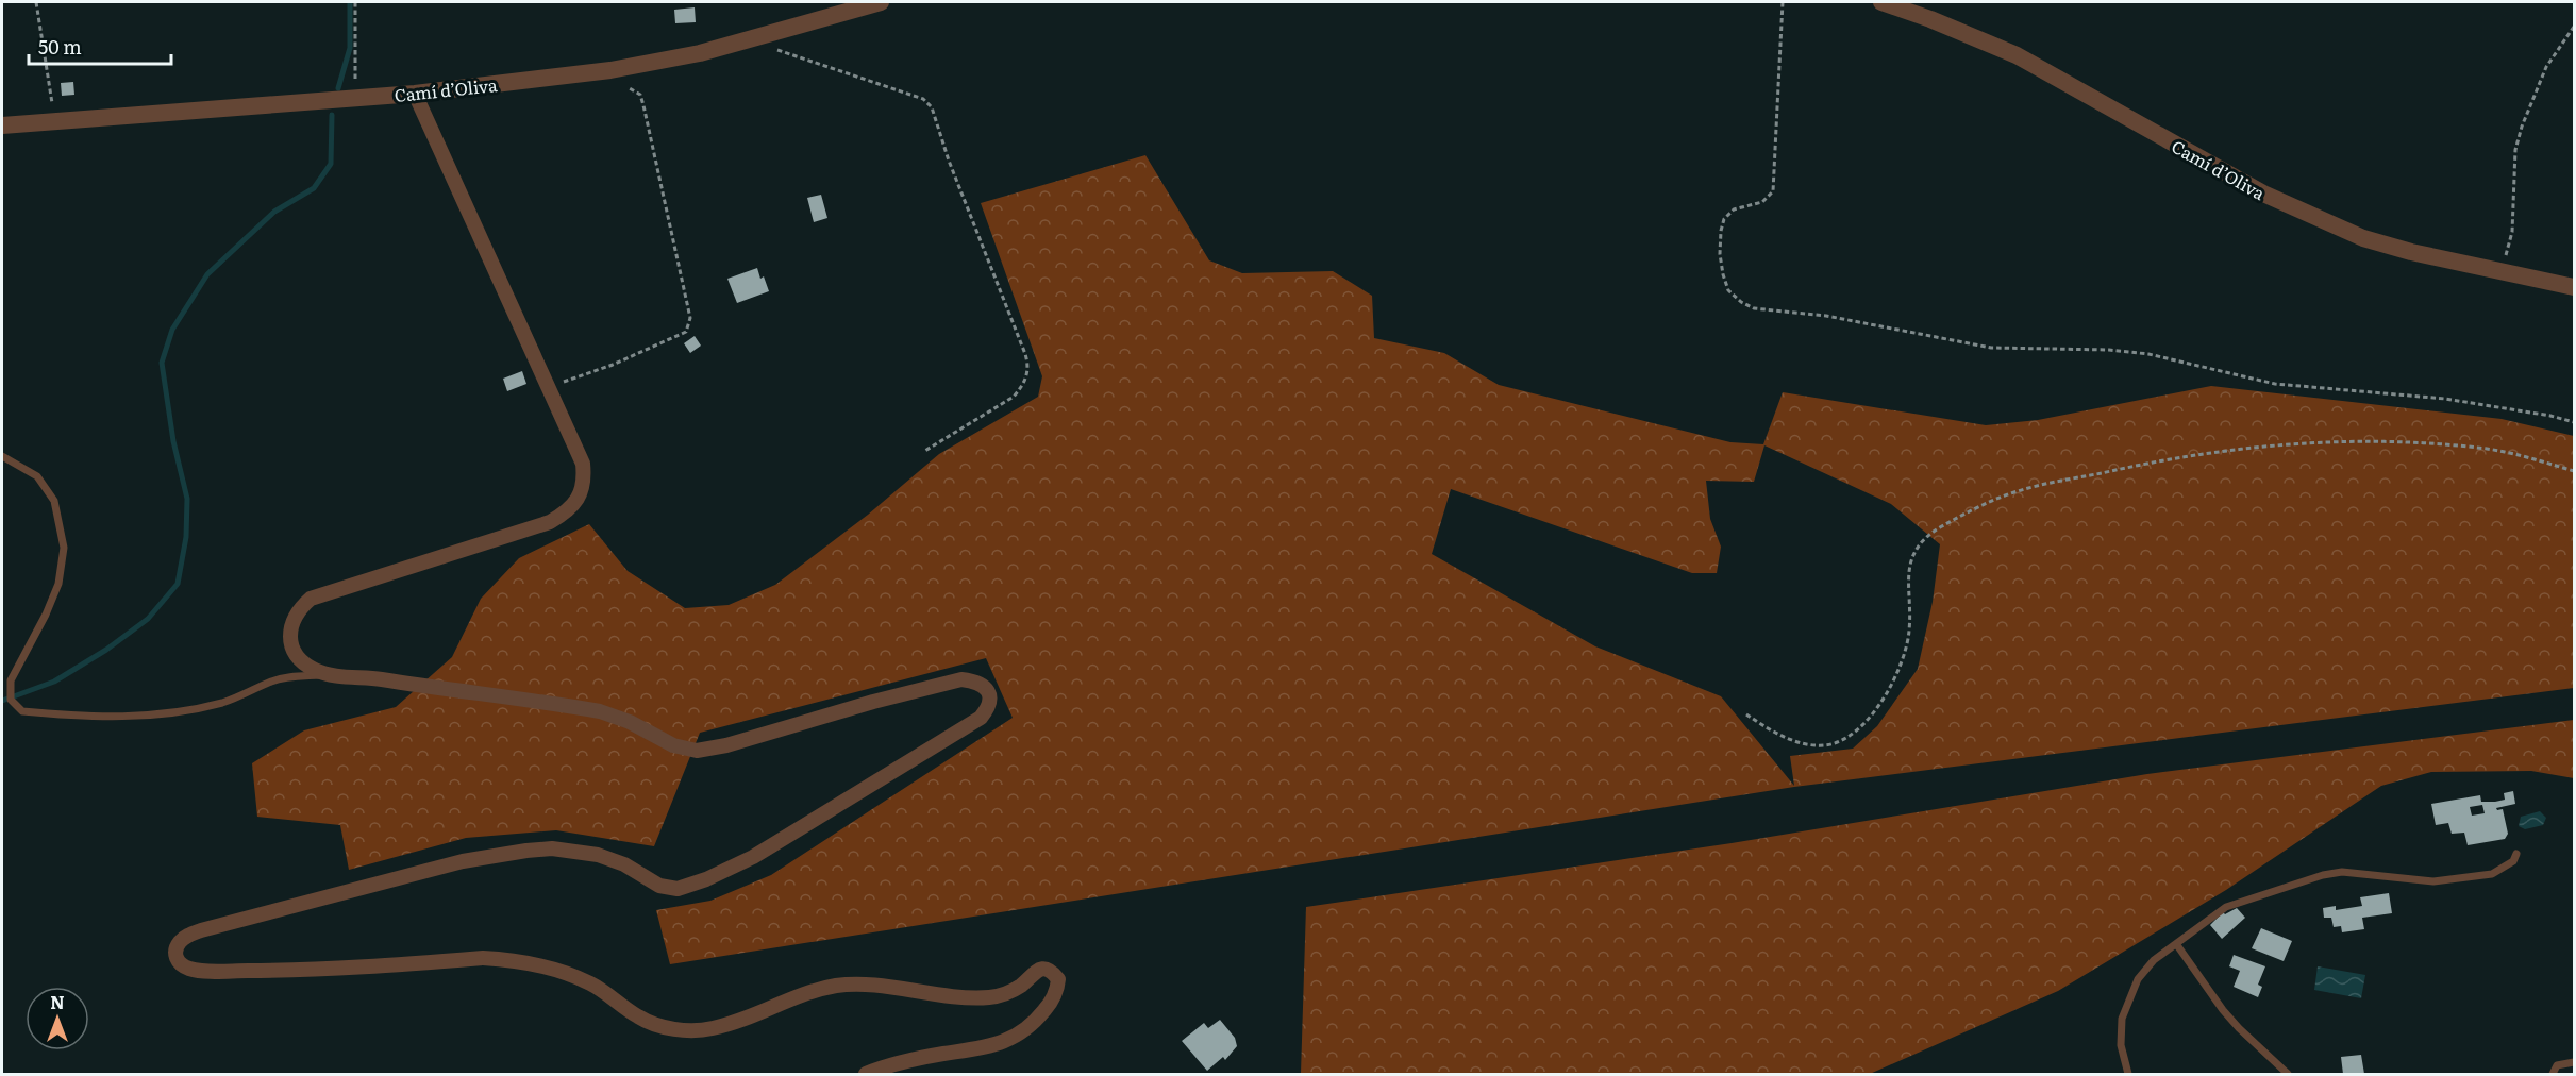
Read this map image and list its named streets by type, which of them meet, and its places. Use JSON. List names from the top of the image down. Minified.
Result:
{"streets":{"street":["Camí d’Oliva"]},"scale_bar":"50 m","north":"top"}
